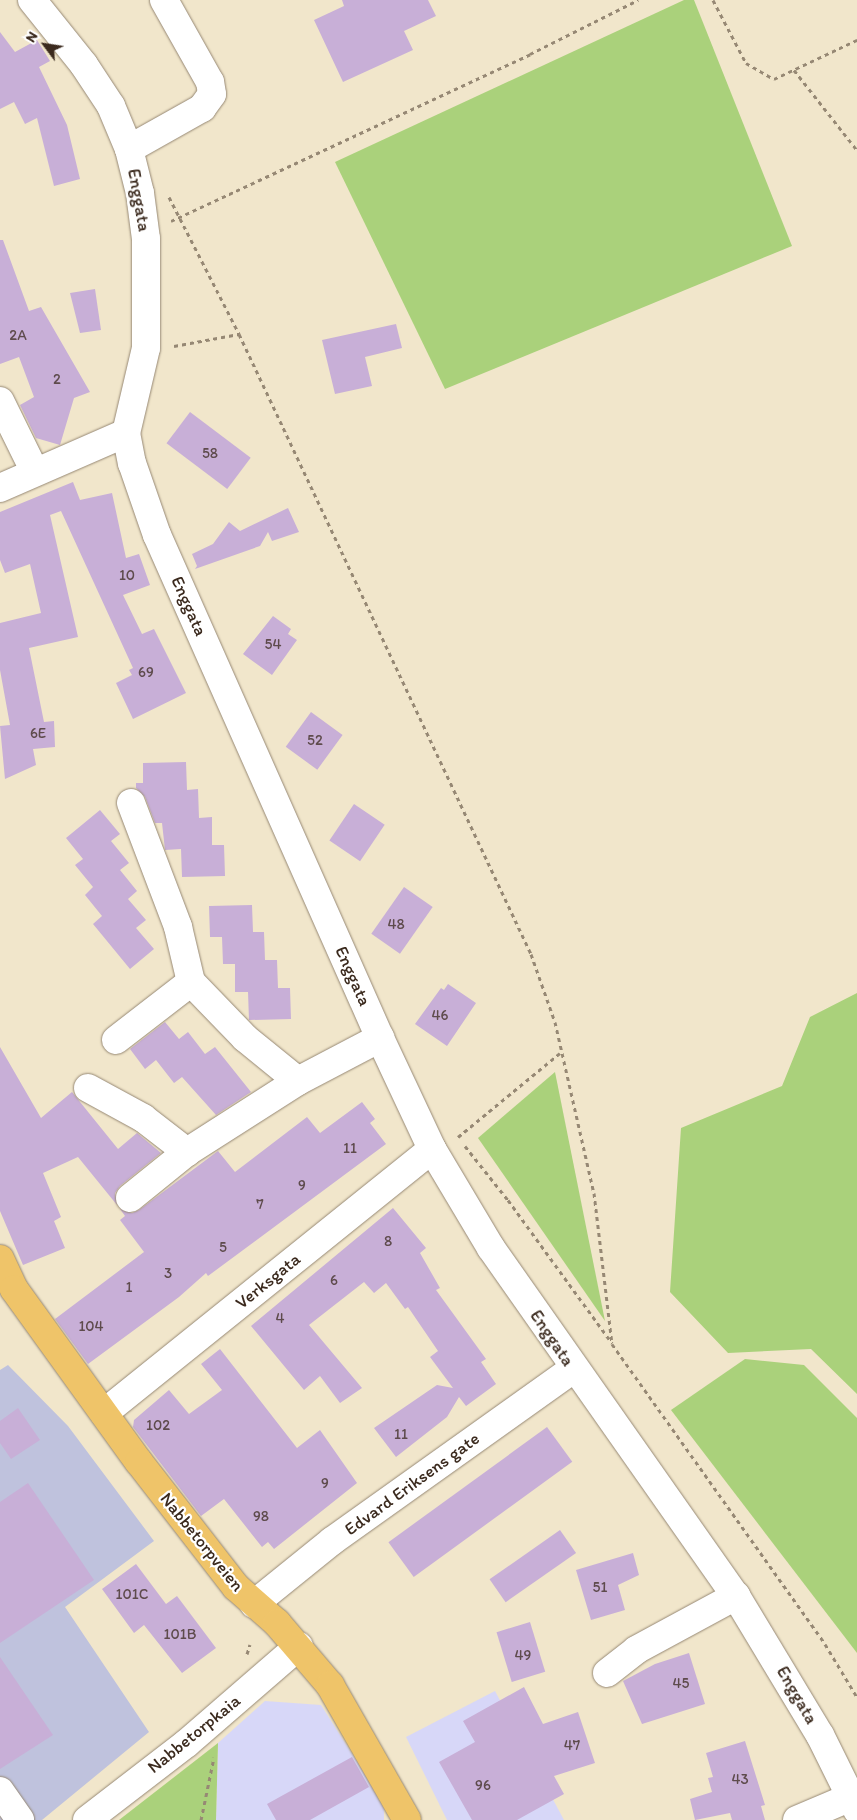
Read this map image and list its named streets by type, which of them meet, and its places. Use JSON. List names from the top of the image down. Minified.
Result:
{"streets":{"main road":["Nabbetorpveien"],"street":["Enggata","Verksgata","Edvard Eriksens gate","Nabbetorpkaia"]},"crossings":[["Enggata","Verksgata"],["Enggata","Edvard Eriksens gate"],["Verksgata","Nabbetorpveien"],["Edvard Eriksens gate","Nabbetorpveien"],["Nabbetorpveien","Nabbetorpkaia"]],"house_numbers":["2A","2","58","10","54","69","6E","52","48","46","11","9","7","8","5","3","6","1","4","104","102","11","9","98","51","101C","101B","49","45","47","43","96"],"north":"top left"}
